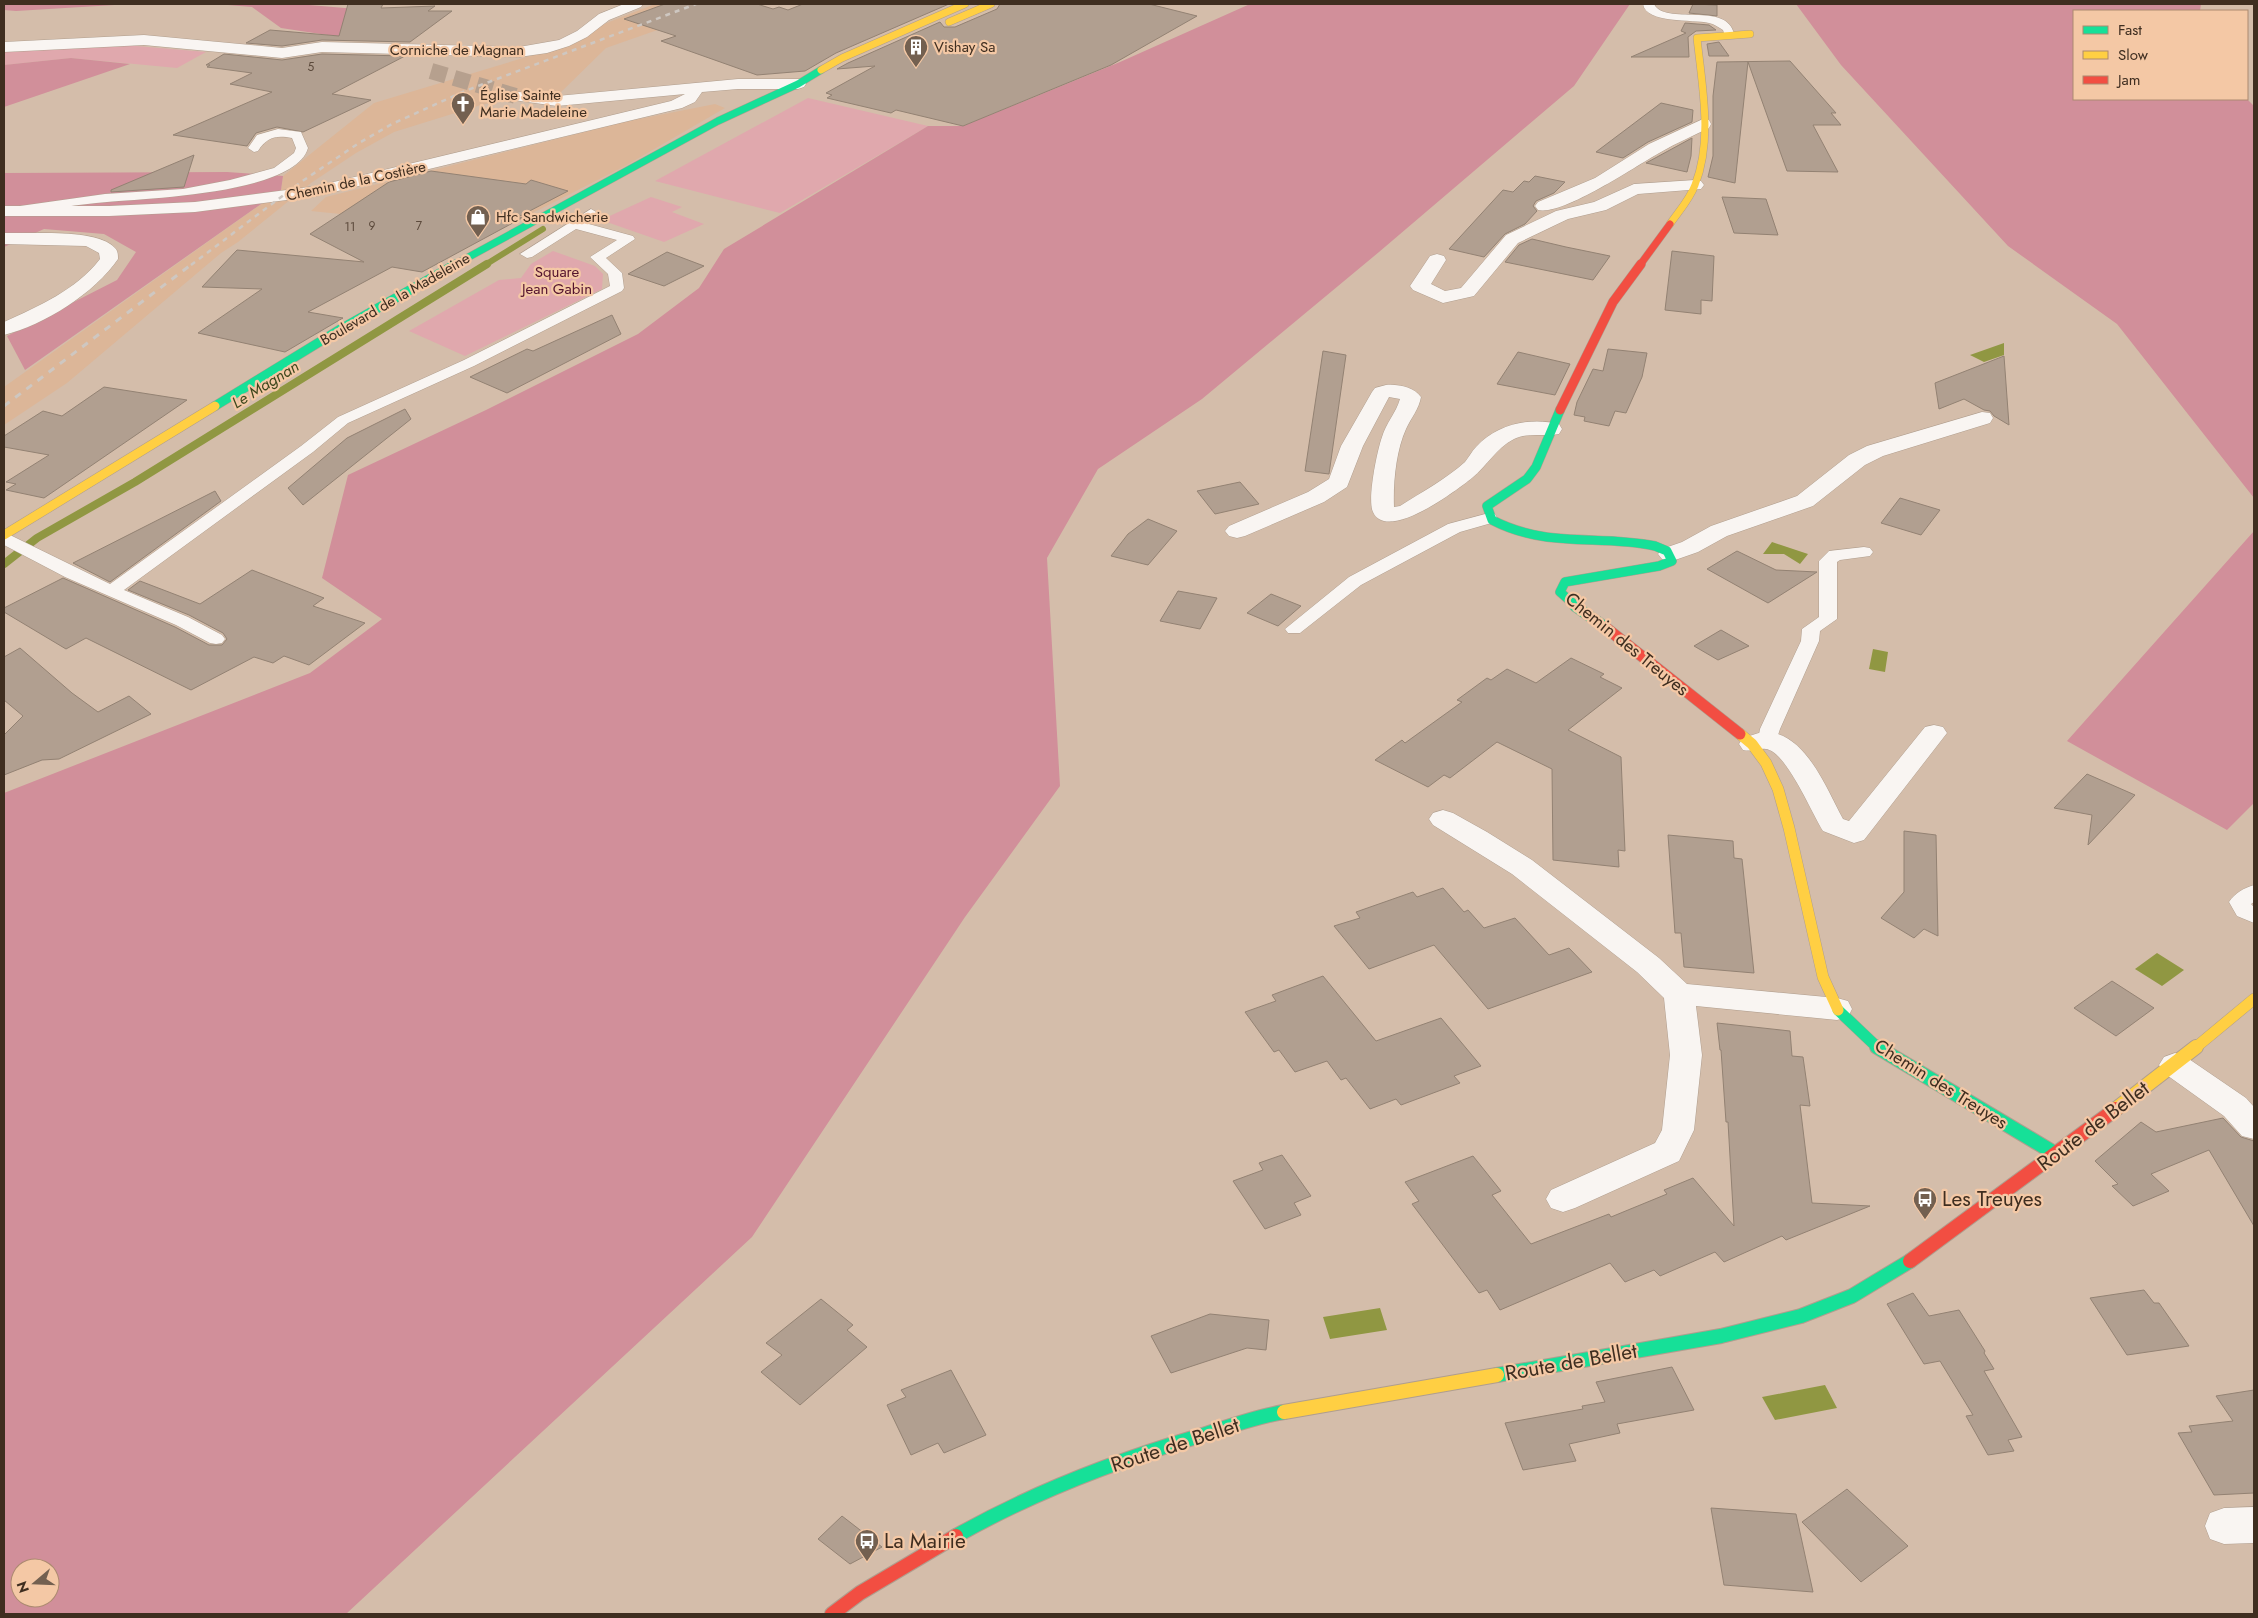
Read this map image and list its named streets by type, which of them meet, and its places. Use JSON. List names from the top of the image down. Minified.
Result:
{"streets":{"street":["Corniche de Magnan","Chemin de la Costière","Boulevard de la Madeleine","Chemin des Treuyes","Route de Bellet"]},"crossings":[["Chemin des Treuyes","Route de Bellet"]],"water":["Le Magnan"],"parks":["Square Jean Gabin"],"places":{"building":["Vishay Sa"],"church":["Église Sainte Marie Madeleine"],"shop":["Hfc Sandwicherie"],"bus stop":["Les Treuyes","La Mairie"]},"house_numbers":["5","9","7","11"],"legend":["Fast","Slow","Jam"],"north":"left"}
